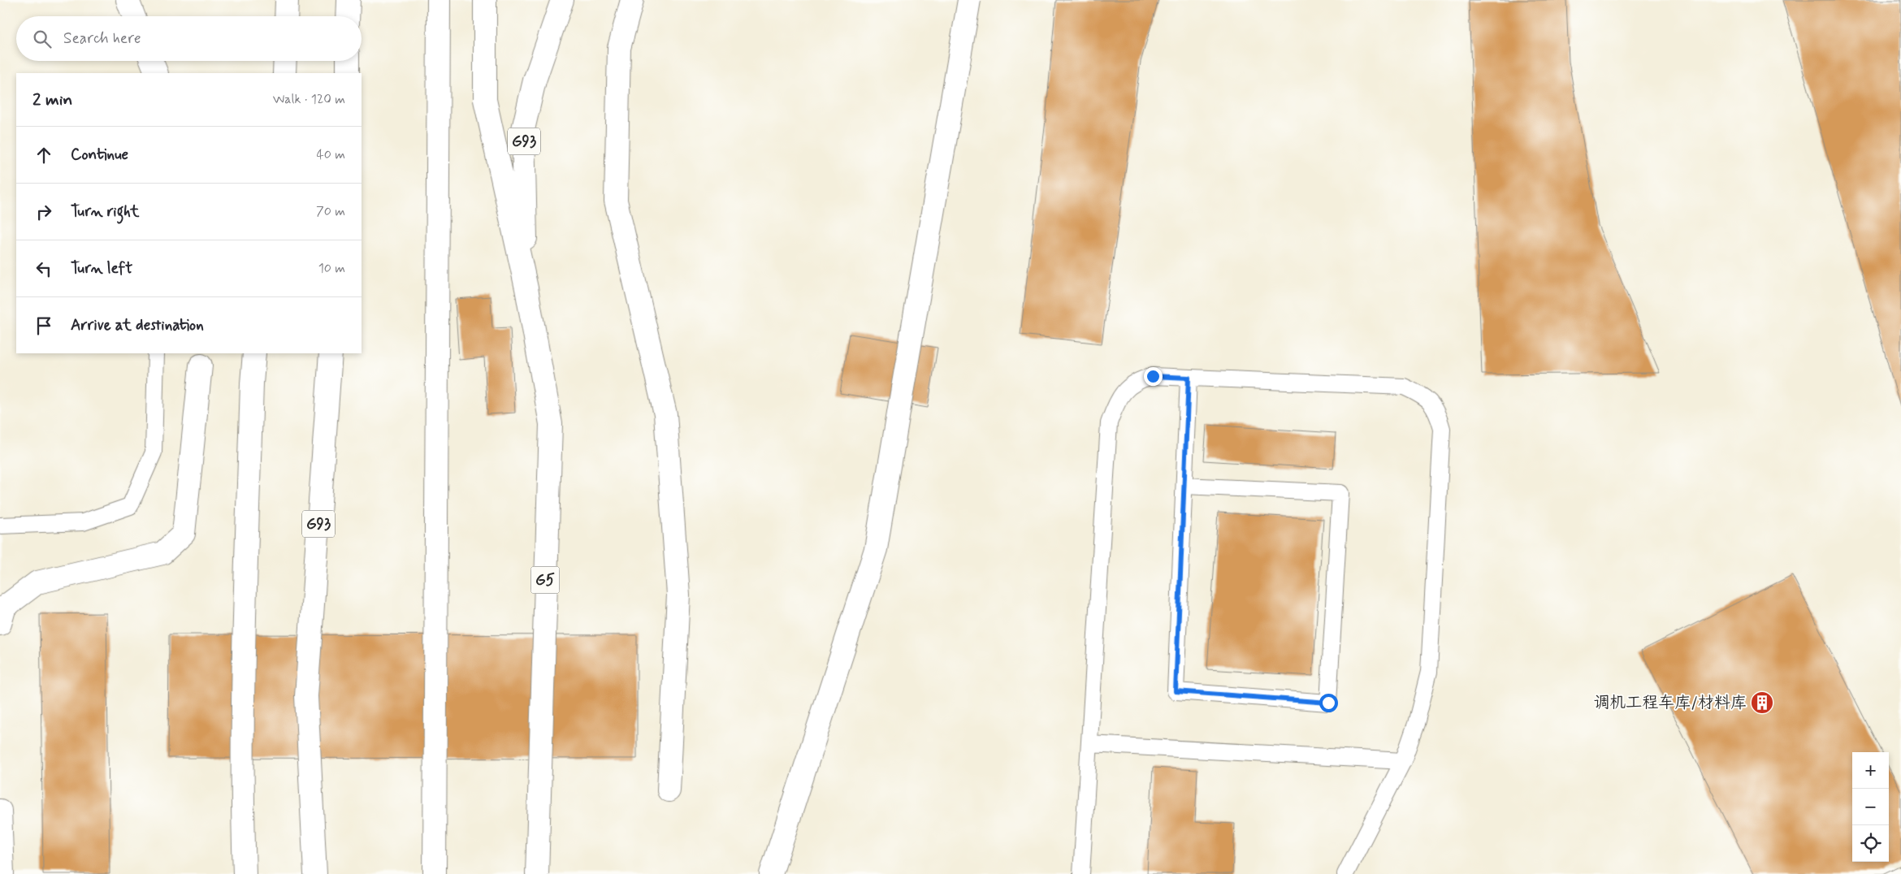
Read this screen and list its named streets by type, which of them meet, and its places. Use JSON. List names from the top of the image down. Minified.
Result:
{"streets":{"main road":["G93","G5"]},"crossings":[["G93","G5"]],"places":{"building":["调机工程车库/材料库"]},"page":{"search":"Search here","heading":["2 min","Walk · 120 m"],"list":[["Continue","40 m"],["Turn right","70 m"],["Turn left","10 m"],"Arrive at destination"],"map_buttons":["+","−"]}}
